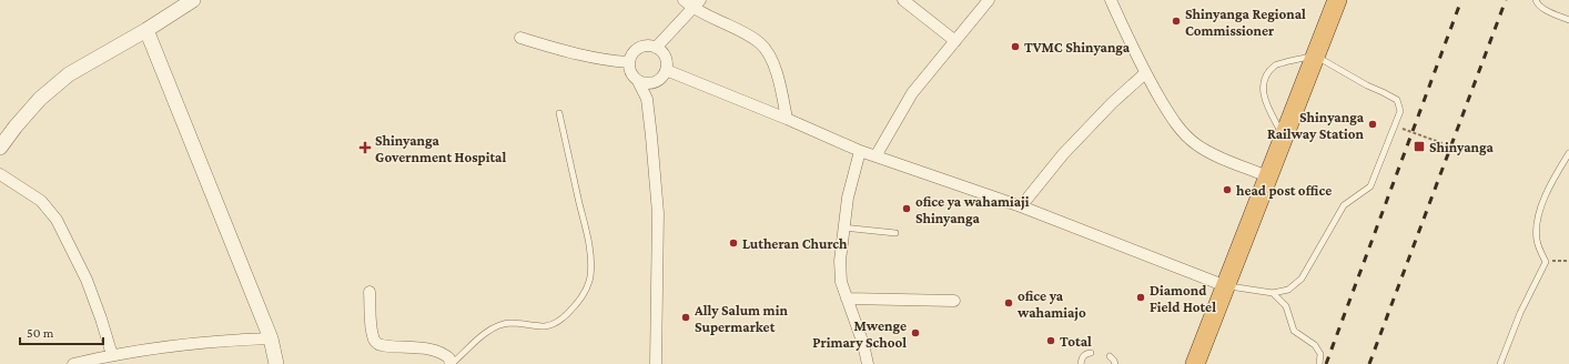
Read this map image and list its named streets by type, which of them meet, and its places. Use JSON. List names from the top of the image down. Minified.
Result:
{"places":{"other":["Shinyanga Regional Commissioner","TVMC Shinyanga","Shinyanga Railway Station","head post office","ofice ya wahamiaji Shinyanga","Lutheran Church","Diamond Field Hotel","ofice ya wahamiajo","Ally Salum min Supermarket","Mwenge Primary School","Total"],"transit":["Shinyanga"],"health":["Shinyanga Government Hospital"]},"scale_bar":"50 m"}
